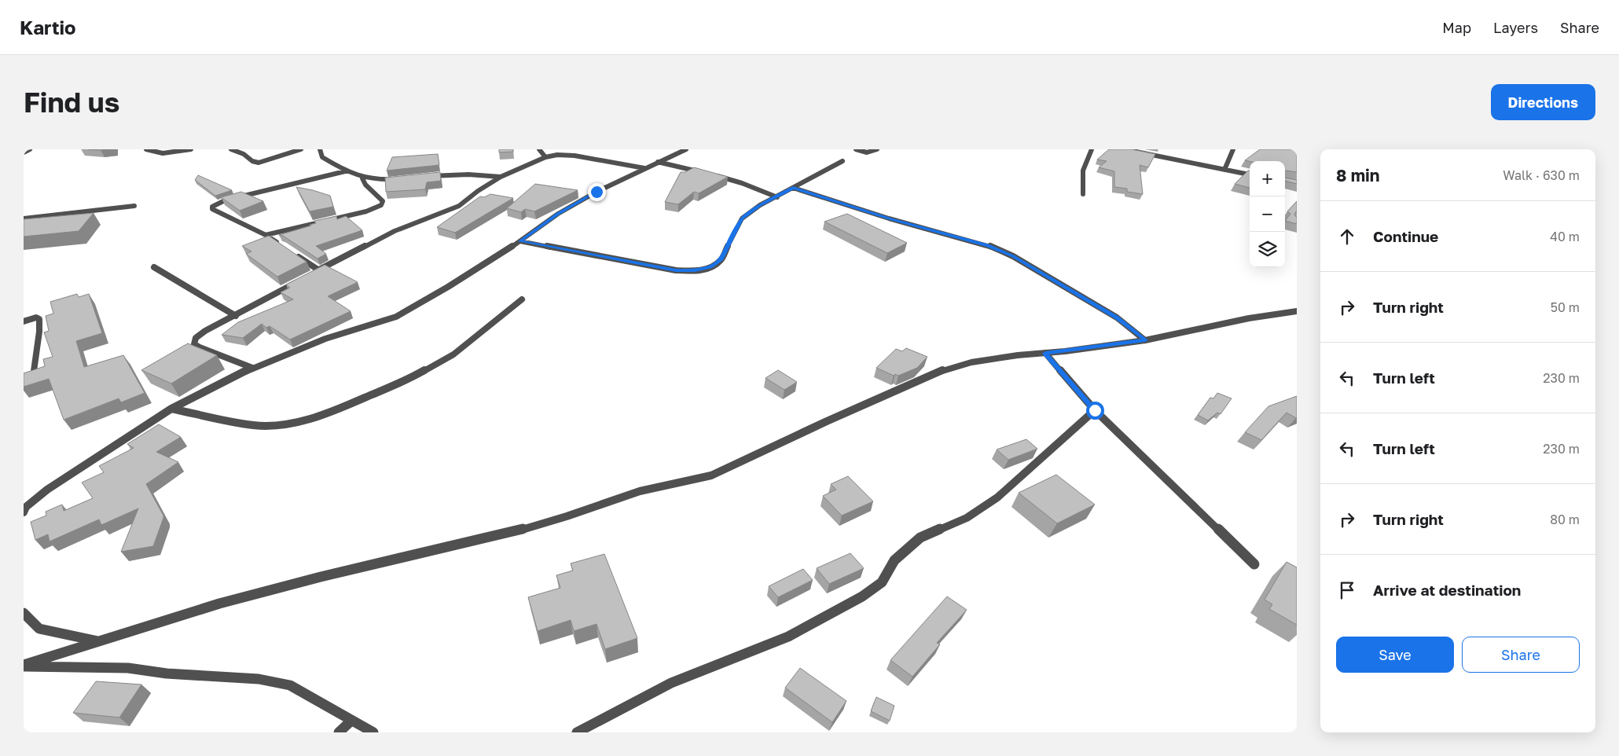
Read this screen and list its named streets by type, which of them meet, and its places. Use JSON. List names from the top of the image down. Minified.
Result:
{"page":{"header":"Kartio","nav":["Map","Layers","Share"],"buttons":["Directions",["Save","Share"]],"title":"Find us","heading":["8 min","Walk · 630 m"],"map_buttons":["+","−"],"list":[["Continue","40 m"],["Turn right","50 m"],["Turn left","230 m"],["Turn left","230 m"],["Turn right","80 m"],"Arrive at destination"]}}
